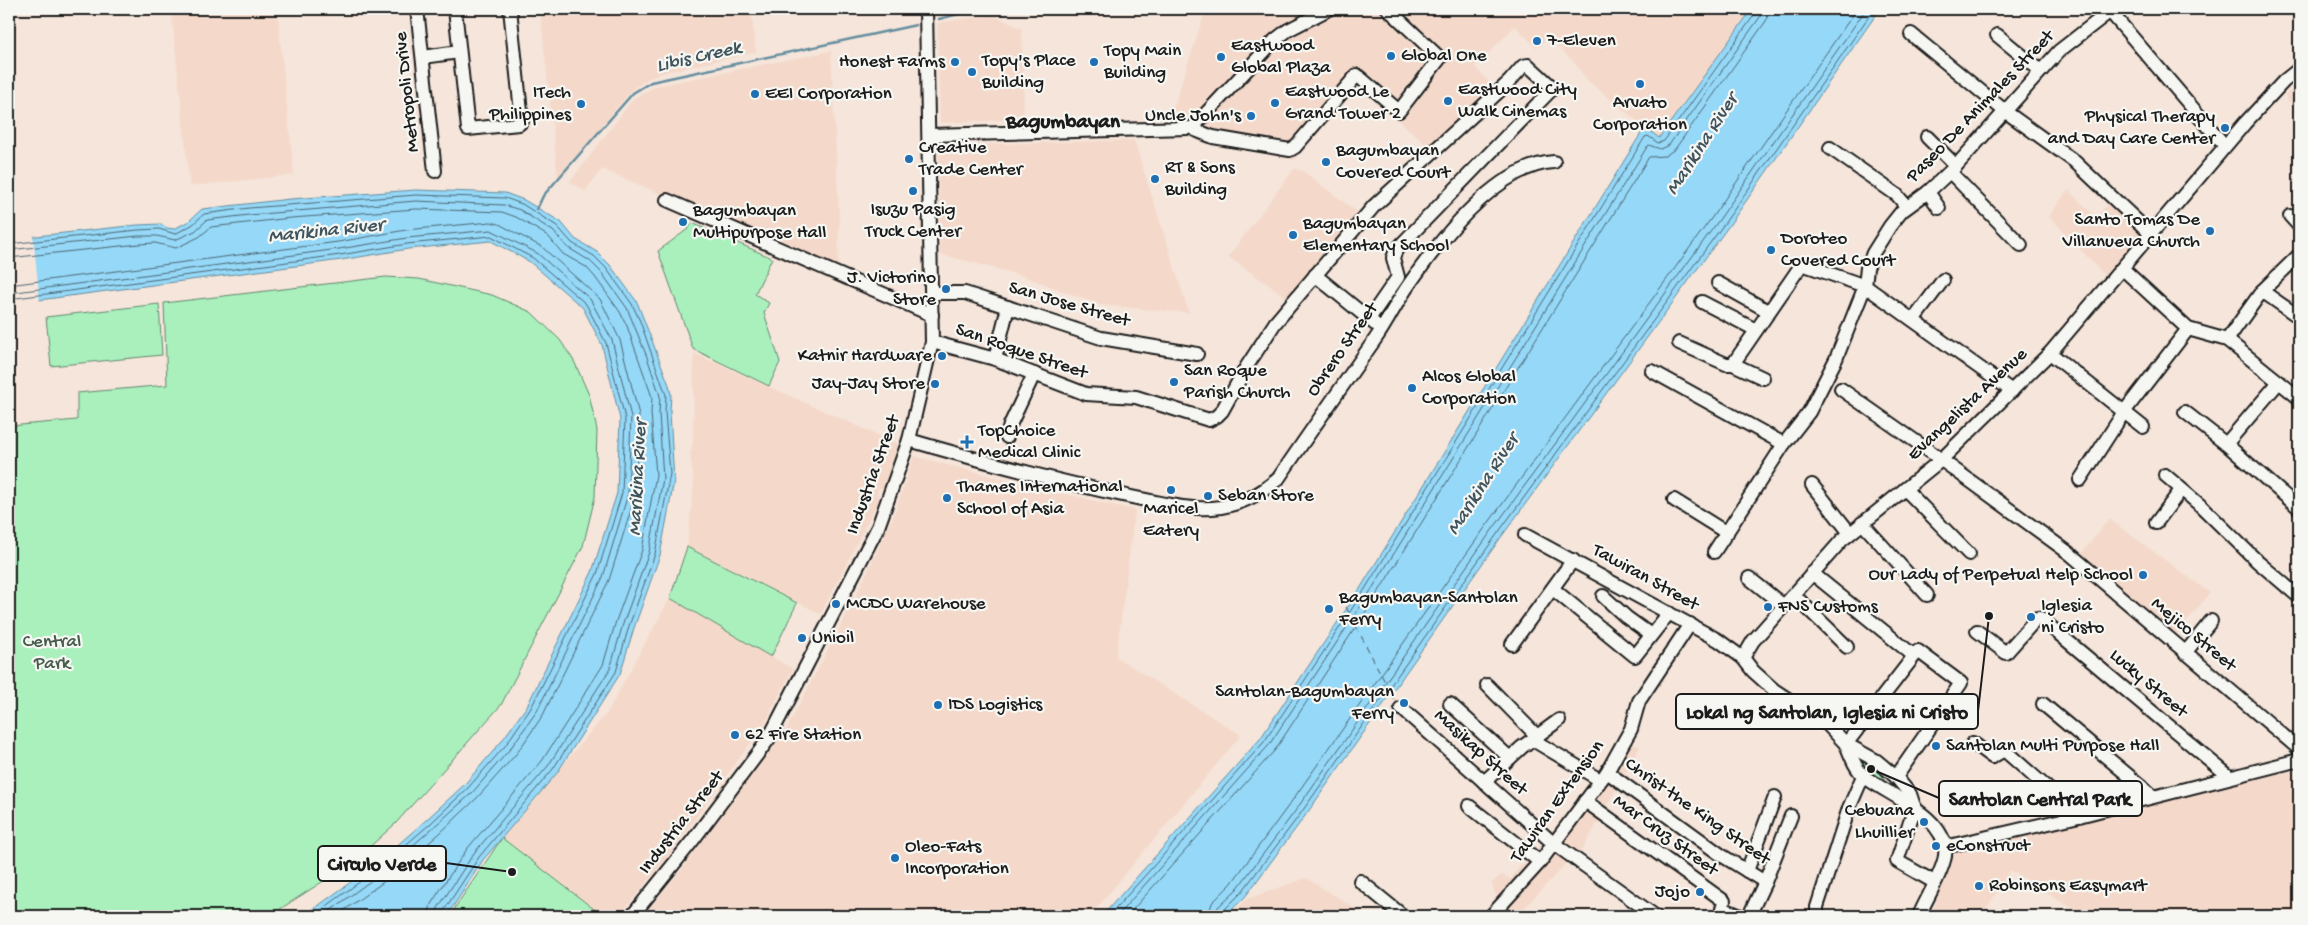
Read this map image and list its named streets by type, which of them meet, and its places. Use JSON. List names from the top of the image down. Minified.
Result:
{"streets":{"street":["Metropoli Drive","Paseo De Animales Street","San Jose Street","Obrero Street","San Roque Street","Evangelista Avenue","Industria Street","Tawiran Street","Mejico Street","Lucky Street","Masikap Street","Tawiran Extension","Christ the King Street","Mar Cruz Street"]},"crossings":[["San Jose Street","Industria Street"],["Obrero Street","Industria Street"],["San Roque Street","Industria Street"],["Evangelista Avenue","Tawiran Street"],["Evangelista Avenue","Mejico Street"],["Tawiran Street","Tawiran Extension"],["Masikap Street","Tawiran Extension"],["Tawiran Extension","Christ the King Street"],["Tawiran Extension","Mar Cruz Street"]],"districts":["Bagumbayan"],"water":["Libis Creek","Marikina River"],"parks":["Central Park"],"places":{"other":["7-Eleven","Global One","Eastwood Global Plaza","Honest Farms","Topy Main Building","Topy's Place Building","Arvato Corporation","EEI Corporation","Eastwood City Walk Cinemas","Eastwood Le Grand Tower 2","ITech Philippines","Uncle John's","Physical Therapy and Day Care Center","Creative Trade Center","Bagumbayan Covered Court","RT & Sons Building","Isuzu Pasig Truck Center","Bagumbayan Multipurpose Hall","Santo Tomas De Villanueva Church","Bagumbayan Elementary School","Doroteo Covered Court","J. Victorino Store","Katnir Hardware","San Roque Parish Church","Jay-Jay Store","Alcos Global Corporation","Maricel Eatery","Seban Store","Thames International School of Asia","Our Lady of Perpetual Help School","MCDC Warehouse","FNS Customs","Bagumbayan-Santolan Ferry","Lokal ng Santolan, Iglesia ni Cristo","Iglesia ni Cristo","Unioil","Santolan-Bagumbayan Ferry","IDS Logistics","62 Fire Station","Santolan Multi Purpose Hall","Santolan Central Park","Cebuana Lhuillier","eConstruct","Oleo-Fats Incorporation","Circulo Verde","Robinsons Easymart","Jojo"],"health":["TopChoice Medical Clinic"]}}
